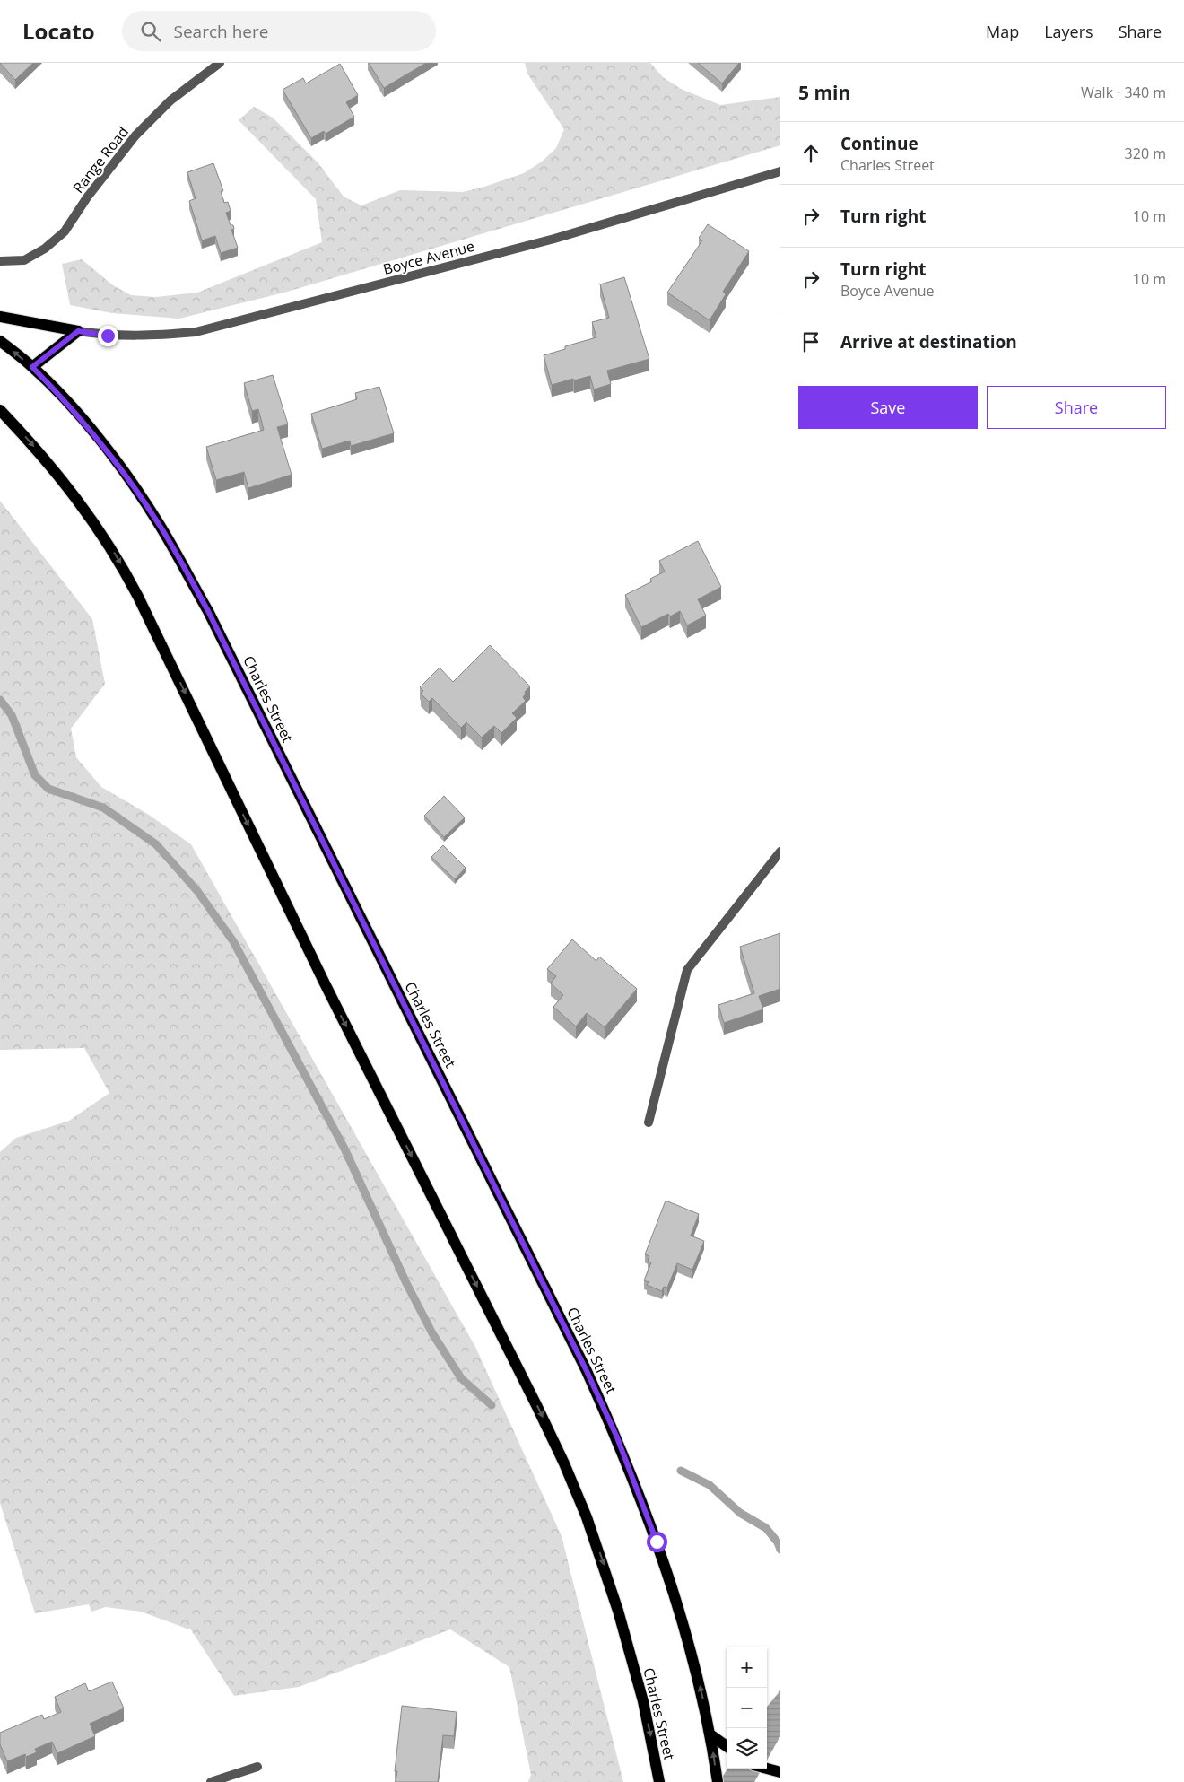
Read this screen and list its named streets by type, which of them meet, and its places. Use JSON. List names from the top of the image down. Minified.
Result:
{"streets":{"main road":["Charles Street"],"street":["Range Road","Boyce Avenue"]},"page":{"header":"Locato","search":"Search here","nav":["Map","Layers","Share"],"heading":["5 min","Walk · 340 m"],"list":[["Continue","Charles Street","320 m"],["Turn right","10 m"],["Turn right","Boyce Avenue","10 m"],"Arrive at destination"],"buttons":["Save","Share"],"map_buttons":["+","−"]}}
